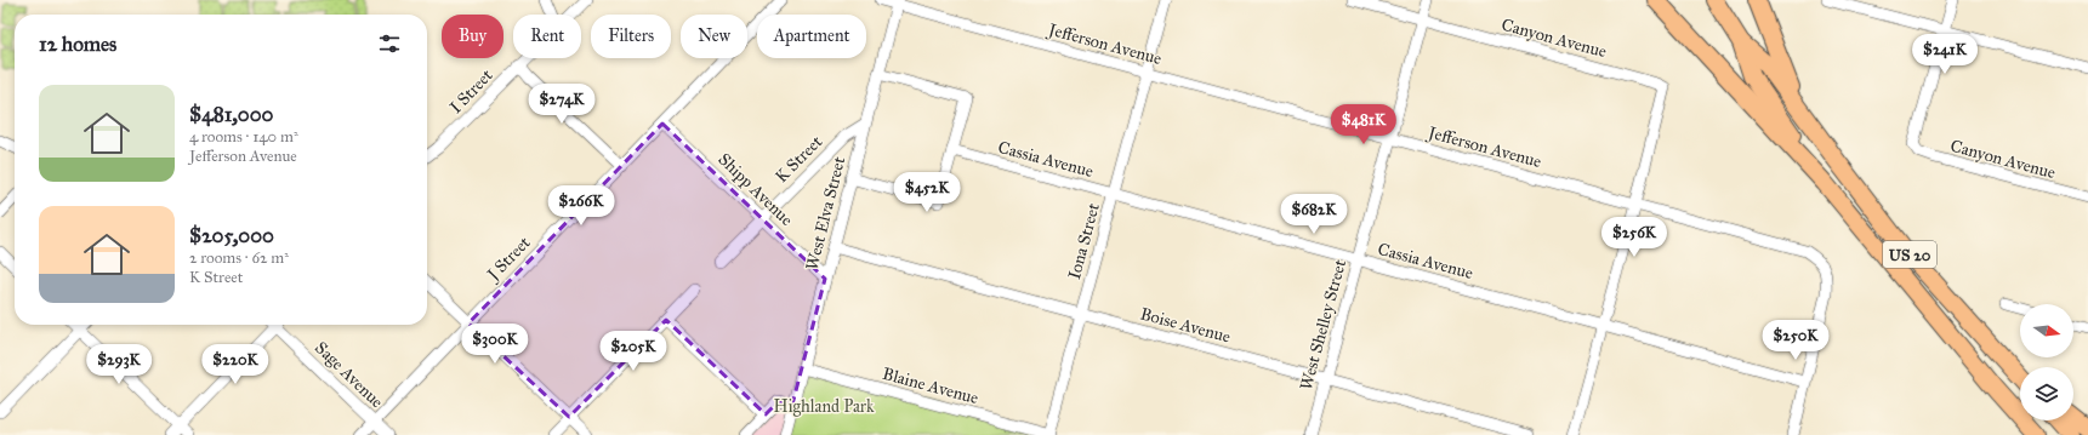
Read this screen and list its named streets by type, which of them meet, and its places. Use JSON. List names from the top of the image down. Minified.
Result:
{"streets":{"highway":["US 20"],"street":["Canyon Avenue","Jefferson Avenue","I Street","K Street","Cassia Avenue","Shipp Avenue","West Elva Street","Iona Street","J Street","Boise Avenue","West Shelley Street","Sage Avenue","Blaine Avenue"]},"crossings":[["Canyon Avenue","Jefferson Avenue"],["Canyon Avenue","West Shelley Street"],["Jefferson Avenue","Cassia Avenue"],["Jefferson Avenue","West Elva Street"],["Jefferson Avenue","Iona Street"],["Jefferson Avenue","West Shelley Street"],["K Street","Shipp Avenue"],["K Street","West Elva Street"],["Cassia Avenue","Iona Street"],["Cassia Avenue","West Shelley Street"],["Shipp Avenue","West Elva Street"],["Shipp Avenue","J Street"],["West Elva Street","Boise Avenue"],["West Elva Street","Blaine Avenue"],["Iona Street","Boise Avenue"],["Iona Street","Blaine Avenue"],["J Street","Sage Avenue"],["Boise Avenue","West Shelley Street"]],"parks":["Highland Park"],"north":"right","page":{"chip":["Buy","Rent","Filters","New","Apartment"],"heading":"12 homes","price":["$241K","$274K","$481K","$452K","$266K","$682K","$256K","$250K","$300K","$205K","$293K","$220K"],"list":[{"name":"$481,000","note":"4 rooms · 140 m² · Jefferson Avenue"},{"name":"$205,000","note":"2 rooms · 62 m² · K Street"}]}}
